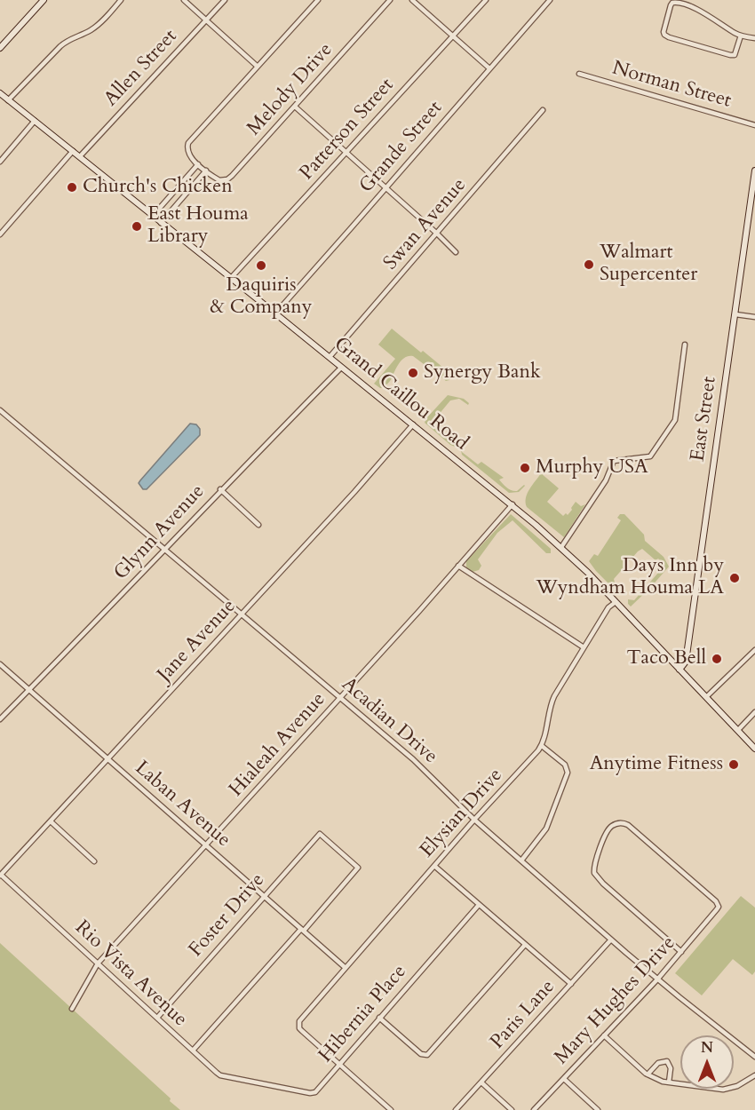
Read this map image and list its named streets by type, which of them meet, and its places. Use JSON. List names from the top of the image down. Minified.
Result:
{"streets":{"main road":["Grand Caillou Road","East Street"],"street":["Allen Street","Norman Street","Melody Drive","Patterson Street","Grande Street","Swan Avenue","Glynn Avenue","Jane Avenue","Acadian Drive","Hialeah Avenue","Laban Avenue","Elysian Drive","Foster Drive","Rio Vista Avenue","Mary Hughes Drive","Hibernia Place","Paris Lane"]},"crossings":[["Allen Street","Grand Caillou Road"],["Patterson Street","Grand Caillou Road"],["Grande Street","Grand Caillou Road"],["Swan Avenue","Grand Caillou Road"],["Grand Caillou Road","East Street"],["Grand Caillou Road","Glynn Avenue"],["Grand Caillou Road","Jane Avenue"],["Grand Caillou Road","Hialeah Avenue"],["Glynn Avenue","Acadian Drive"],["Glynn Avenue","Laban Avenue"],["Jane Avenue","Acadian Drive"],["Jane Avenue","Laban Avenue"],["Jane Avenue","Rio Vista Avenue"],["Acadian Drive","Hialeah Avenue"],["Acadian Drive","Elysian Drive"],["Acadian Drive","Mary Hughes Drive"],["Acadian Drive","Paris Lane"],["Hialeah Avenue","Laban Avenue"],["Hialeah Avenue","Rio Vista Avenue"],["Laban Avenue","Elysian Drive"],["Laban Avenue","Foster Drive"],["Elysian Drive","Hibernia Place"],["Foster Drive","Rio Vista Avenue"],["Rio Vista Avenue","Hibernia Place"]],"places":["Church's Chicken","East Houma Library","Walmart Supercenter","Daquiris & Company","Synergy Bank","Murphy USA","Days Inn by Wyndham Houma LA","Taco Bell","Anytime Fitness"],"north":"top"}
